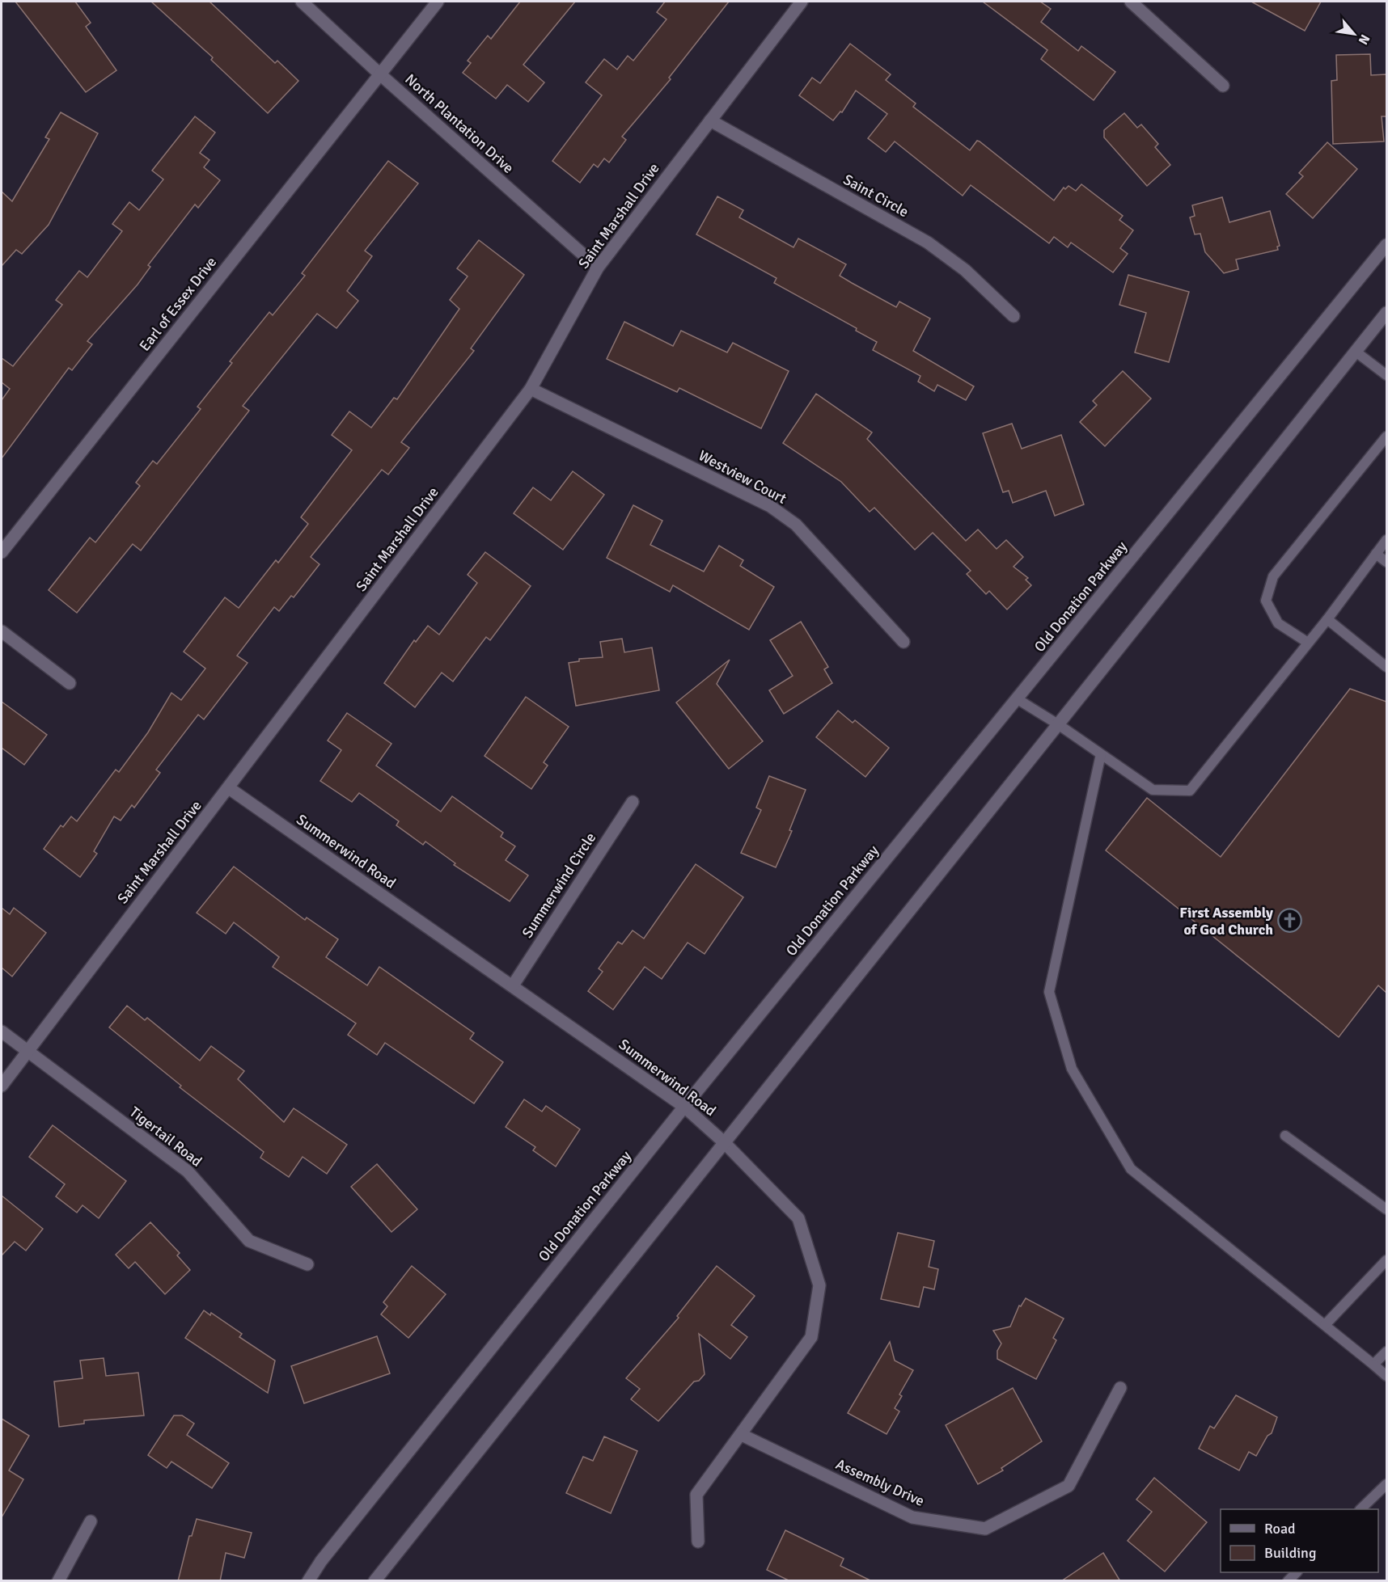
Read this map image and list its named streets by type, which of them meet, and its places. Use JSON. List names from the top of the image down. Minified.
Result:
{"streets":{"street":["North Plantation Drive","Saint Circle","Saint Marshall Drive","Earl of Essex Drive","Westview Court","Old Donation Parkway","Summerwind Road","Summerwind Circle","Tigertail Road","Assembly Drive"]},"crossings":[["North Plantation Drive","Saint Marshall Drive"],["North Plantation Drive","Earl of Essex Drive"],["Saint Circle","Saint Marshall Drive"],["Saint Marshall Drive","Westview Court"],["Saint Marshall Drive","Summerwind Road"],["Saint Marshall Drive","Tigertail Road"],["Old Donation Parkway","Summerwind Road"],["Summerwind Road","Summerwind Circle"],["Summerwind Road","Assembly Drive"]],"places":{"church":["First Assembly of God Church"]},"legend":["Road","Building"],"north":"bottom right"}
